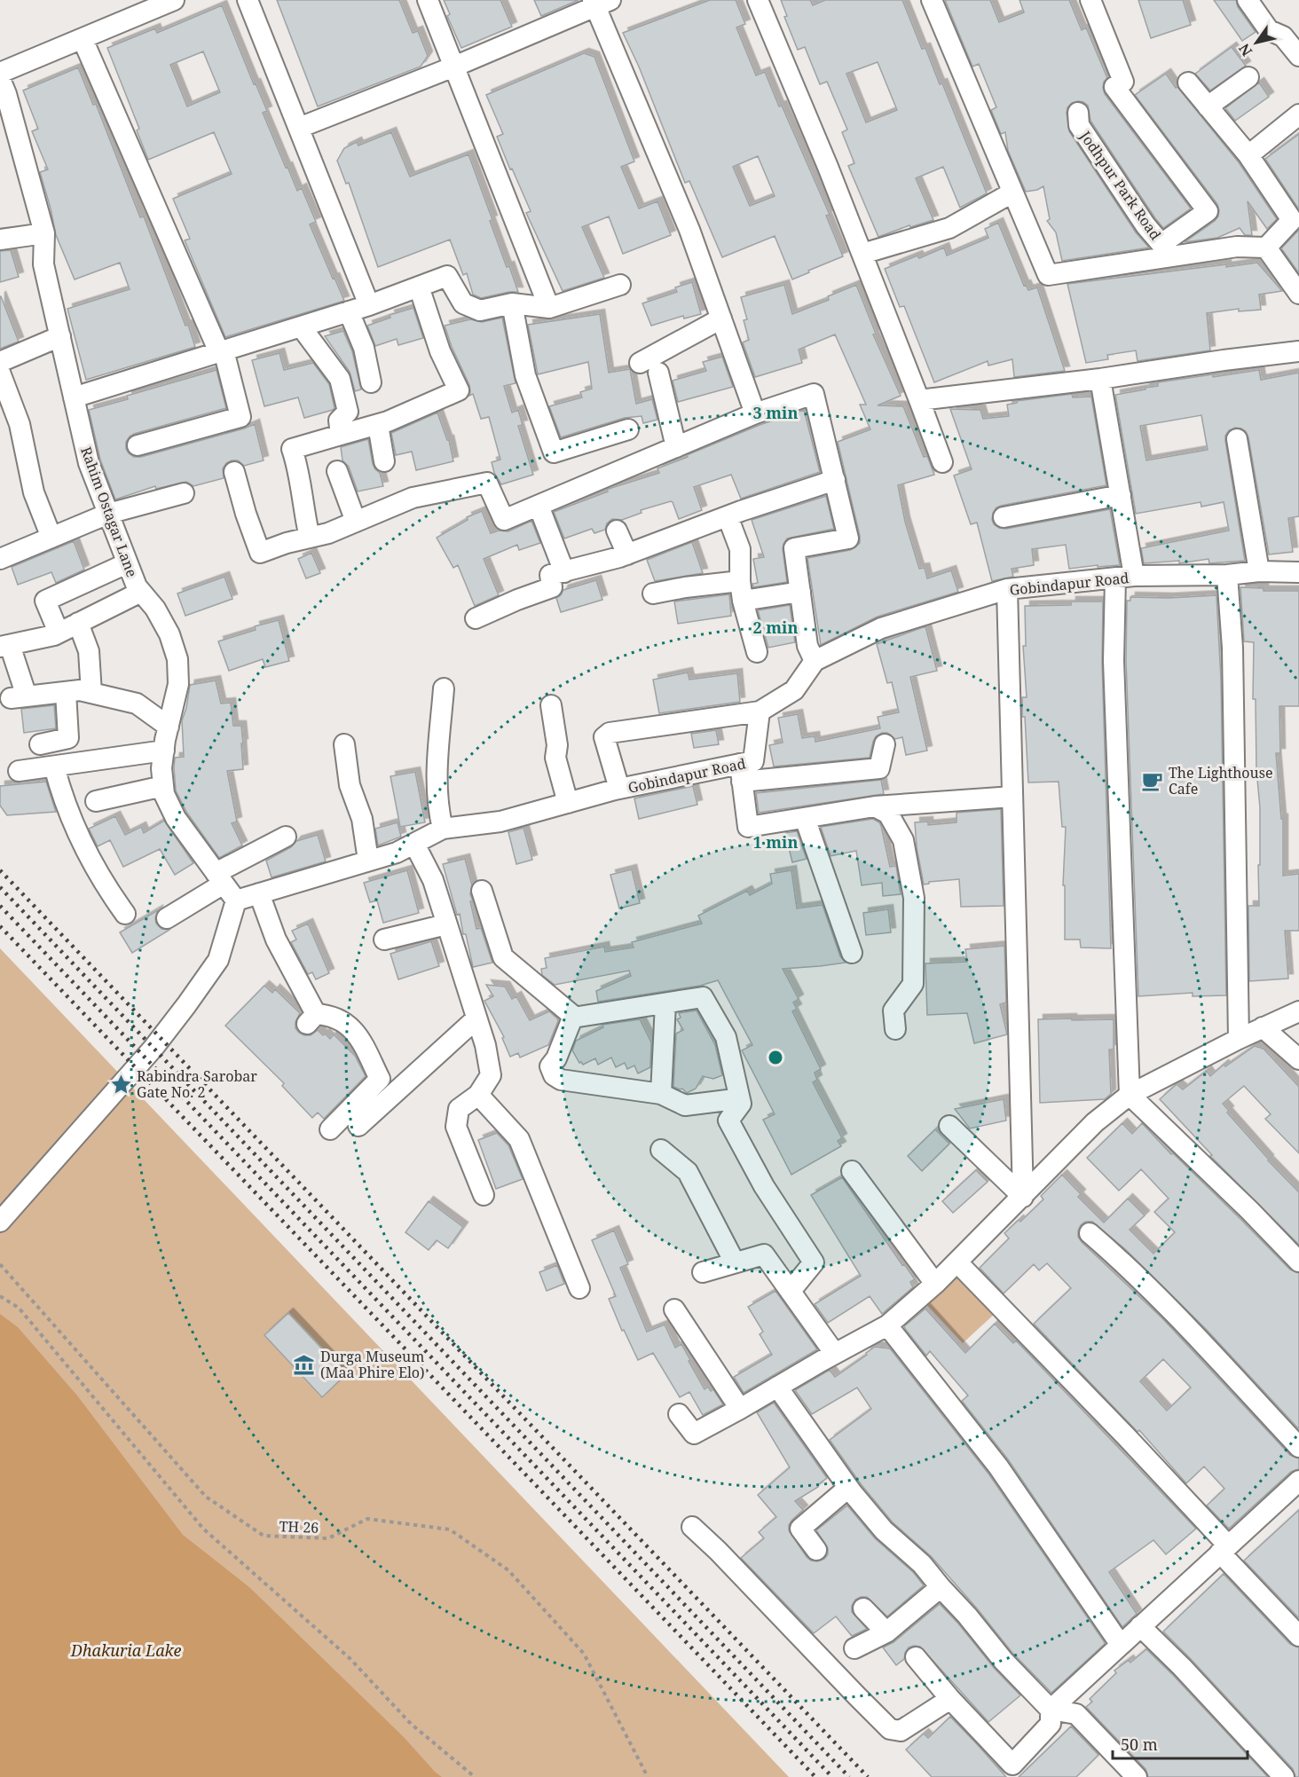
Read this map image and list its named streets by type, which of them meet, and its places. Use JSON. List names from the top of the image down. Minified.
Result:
{"streets":{"street":["Jodhpur Park Road","Rahim Ostagar Lane","Gobindapur Road"],"path":["TH 26"]},"crossings":[["Rahim Ostagar Lane","Gobindapur Road"]],"water":["Dhakuria Lake"],"places":{"cafe":["The Lighthouse Cafe"],"place":["Rabindra Sarobar Gate No. 2"],"museum":["Durga Museum (Maa Phire Elo)"]},"scale_bar":"50 m","north":"bottom left","rings":["3 min","2 min","1 min"]}
